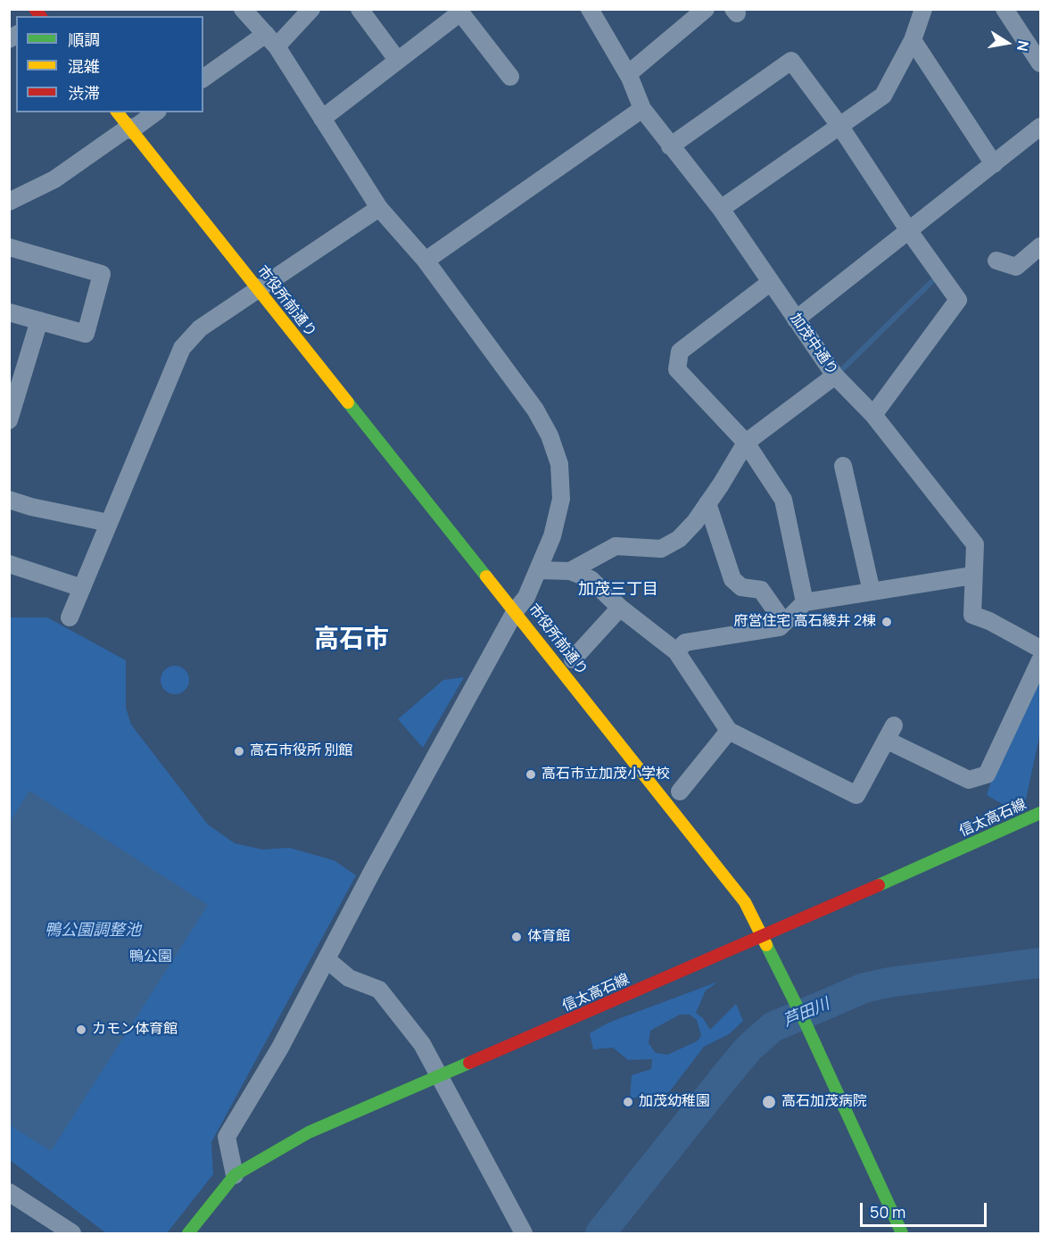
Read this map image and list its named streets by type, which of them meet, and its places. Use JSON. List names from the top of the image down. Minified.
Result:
{"streets":{"street":["市役所前通り","加茂中通り","信太高石線"]},"crossings":[["市役所前通り","信太高石線"]],"districts":["加茂三丁目","高石市"],"water":["鴨公園調整池","芦田川"],"parks":["鴨公園"],"places":["府営住宅 高石綾井 2棟","高石市役所 別館","高石市立加茂小学校","体育館","カモン体育館","加茂幼稚園","高石加茂病院"],"legend":["順調","混雑","渋滞"],"scale_bar":"50 m","north":"right"}
